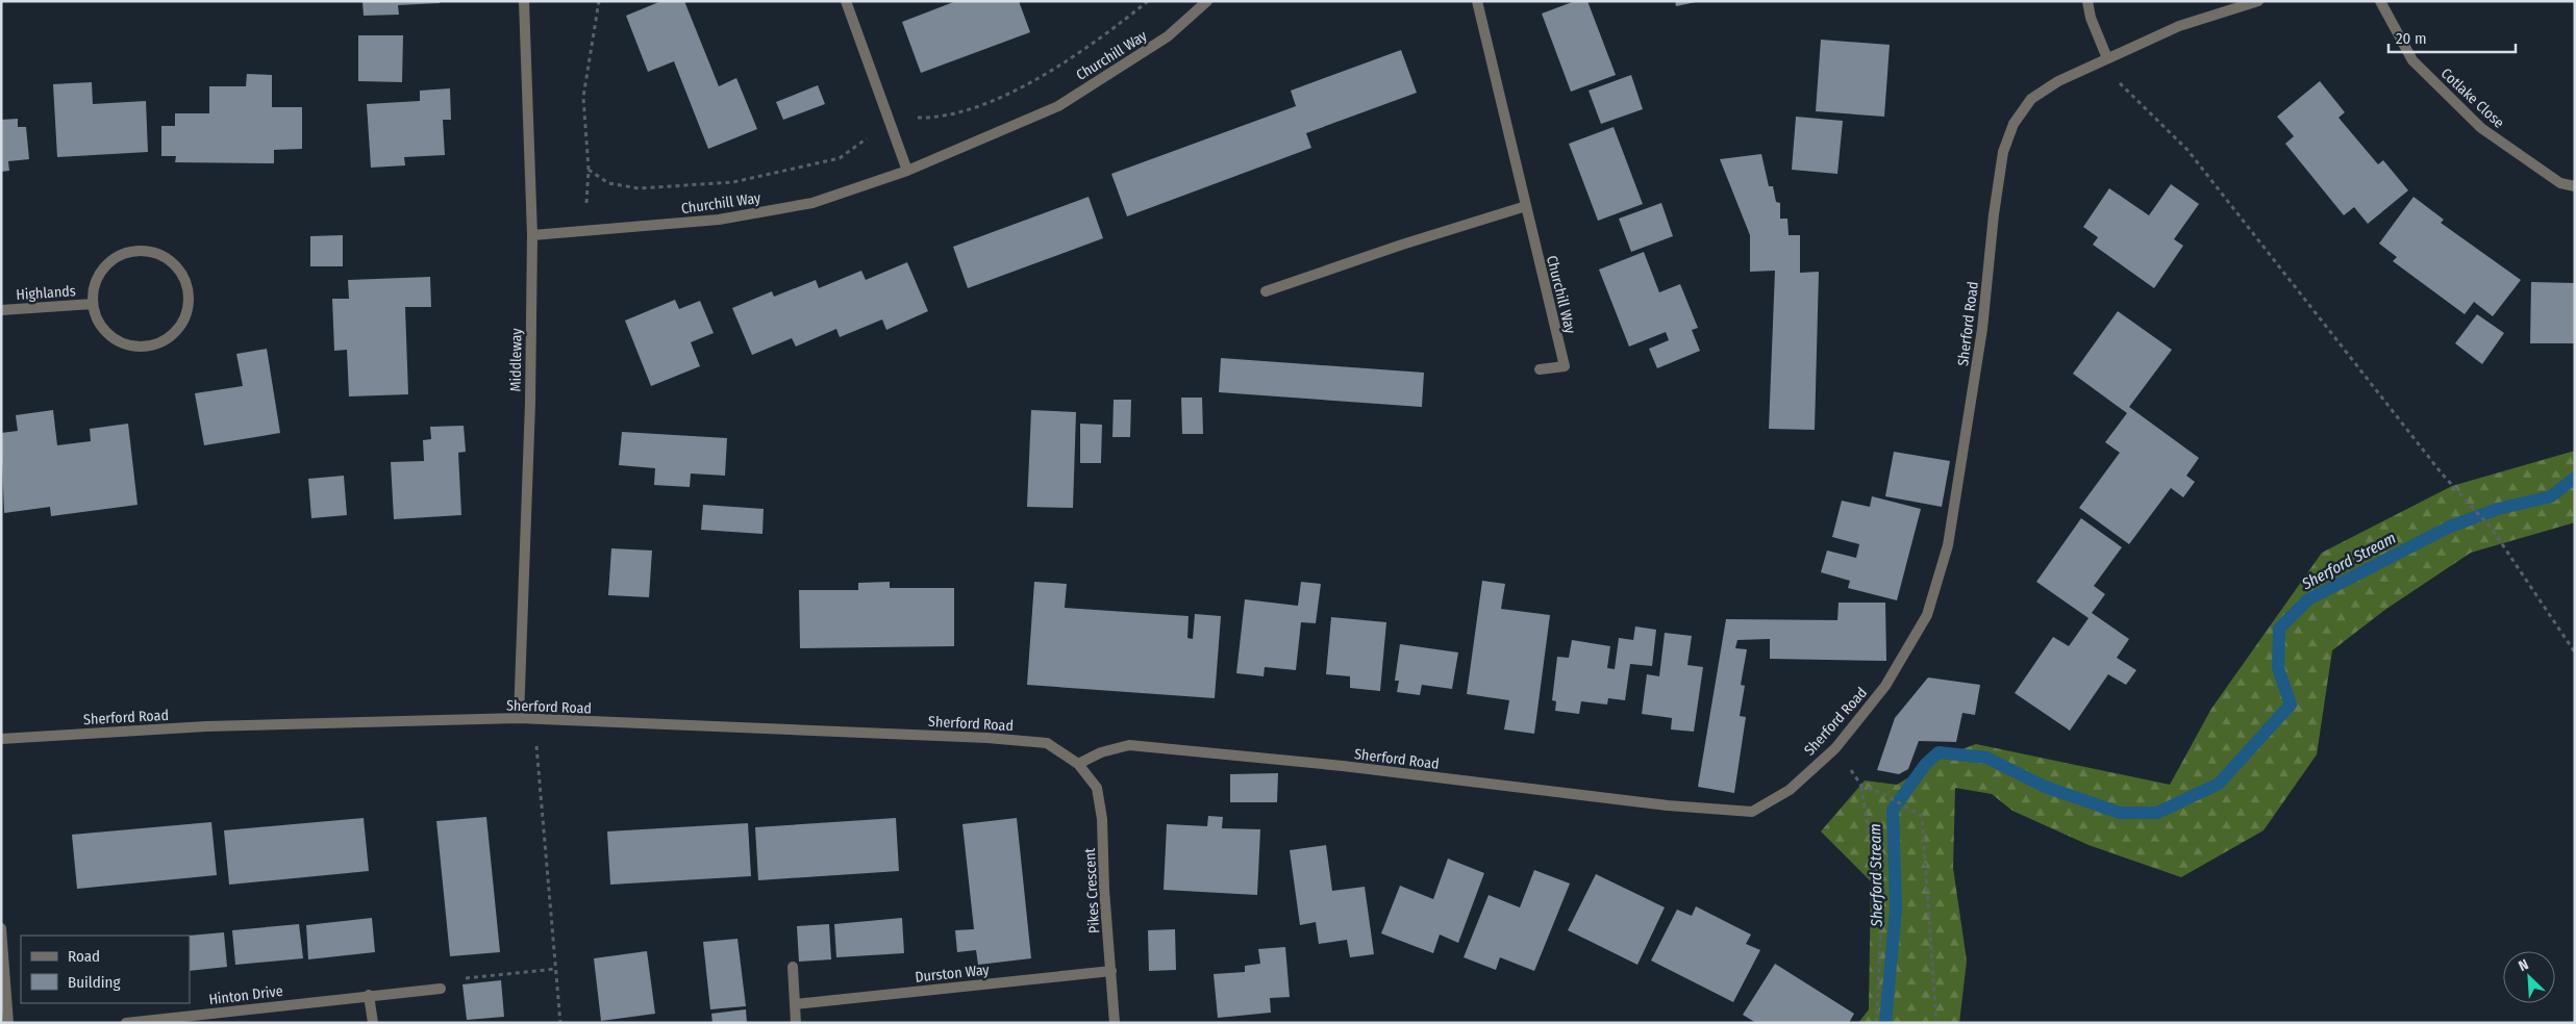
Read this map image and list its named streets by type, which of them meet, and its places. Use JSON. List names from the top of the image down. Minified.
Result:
{"streets":{"street":["Churchill Way","Cotlake Close","Highlands","Sherford Road","Middleway","Pikes Crescent","Durston Way","Hinton Drive"]},"crossings":[["Churchill Way","Middleway"],["Sherford Road","Middleway"],["Sherford Road","Pikes Crescent"],["Pikes Crescent","Durston Way"]],"water":["Sherford Stream"],"legend":["Road","Building"],"scale_bar":"20 m","north":"top left"}
